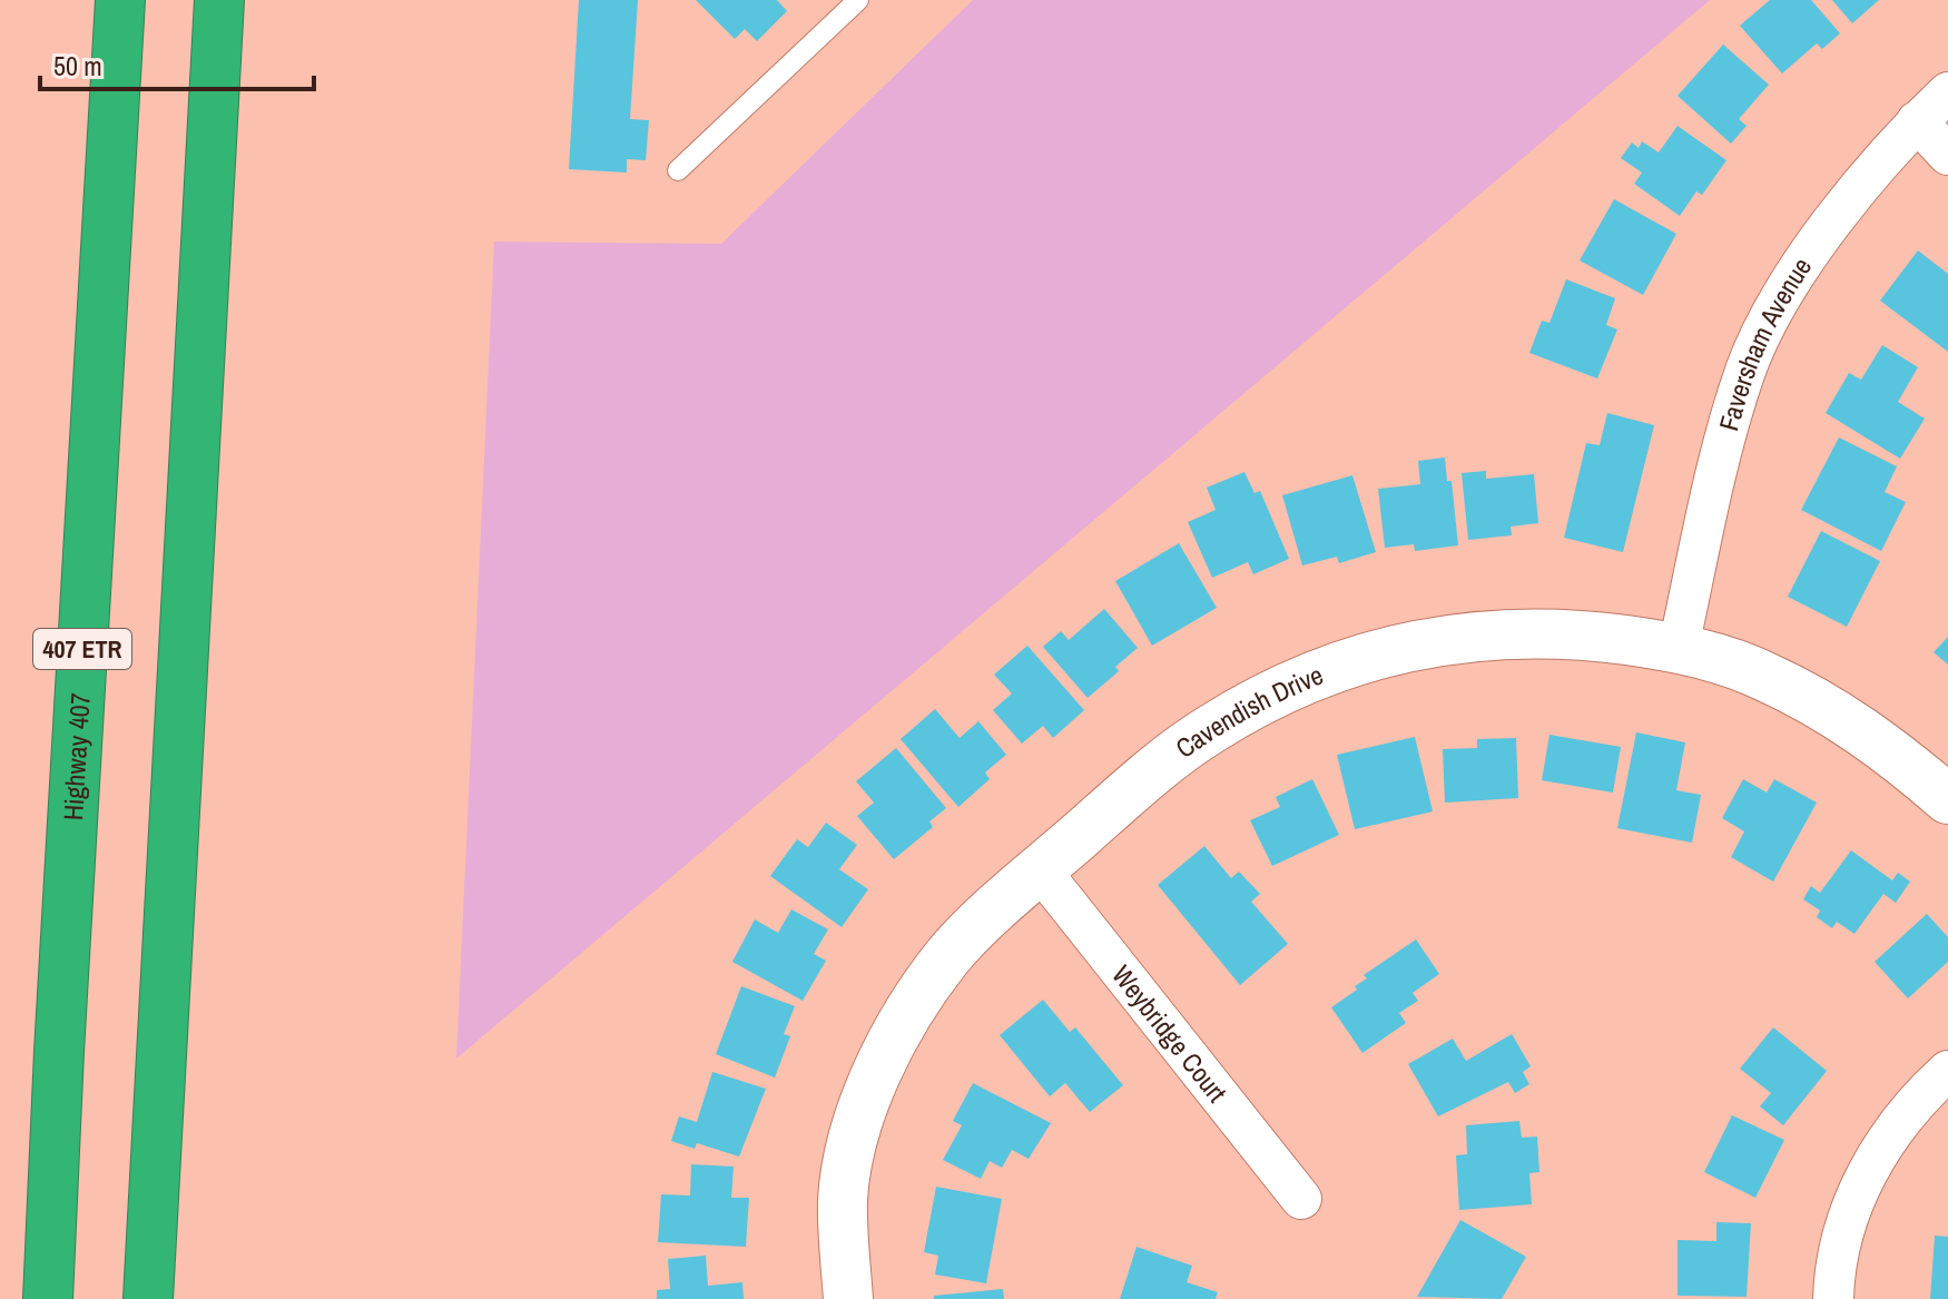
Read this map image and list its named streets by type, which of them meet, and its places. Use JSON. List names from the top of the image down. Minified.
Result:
{"streets":{"highway":["407 ETR","Highway 407"],"street":["Faversham Avenue","Cavendish Drive","Weybridge Court"]},"crossings":[["Faversham Avenue","Cavendish Drive"],["Cavendish Drive","Weybridge Court"]],"scale_bar":"50 m"}
